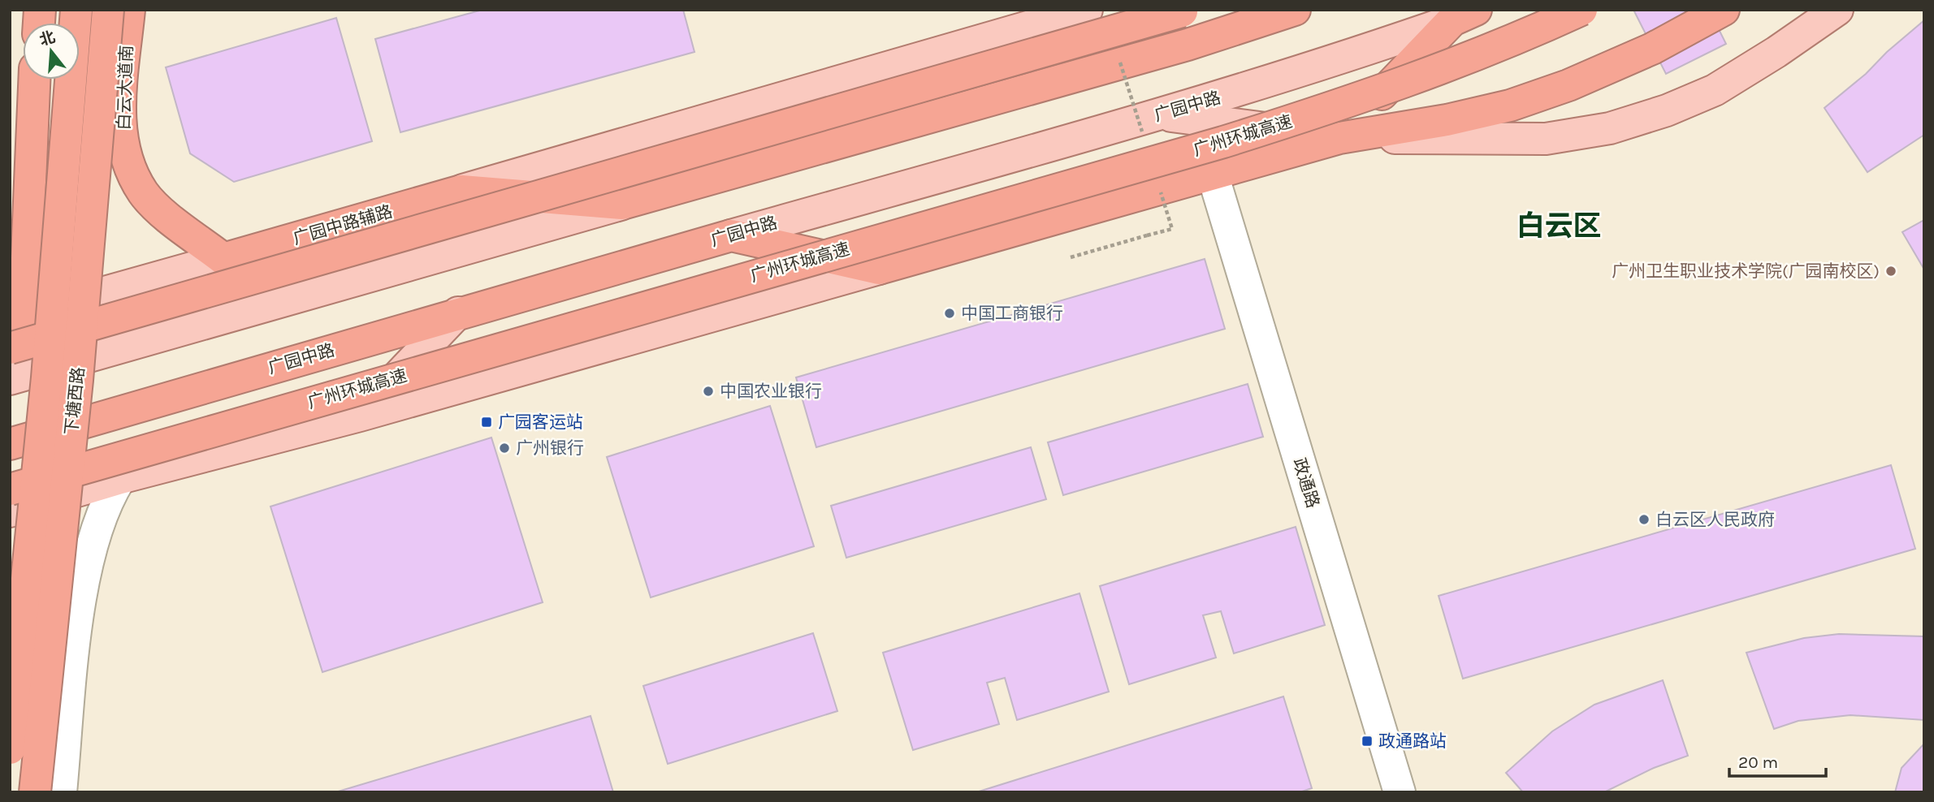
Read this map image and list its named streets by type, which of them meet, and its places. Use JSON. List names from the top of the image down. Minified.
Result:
{"streets":{"highway":["白云大道南","广园中路","广州环城高速","广园中路辅路","下塘西路"],"street":["政通路"]},"crossings":[["白云大道南","广园中路辅路"]],"districts":["白云区"],"places":{"other":["广州卫生职业技术学院(广园南校区)","中国工商银行","中国农业银行","广州银行","白云区人民政府"],"transit":["广园客运站","政通路站"]},"scale_bar":"20 m","north":"top"}
